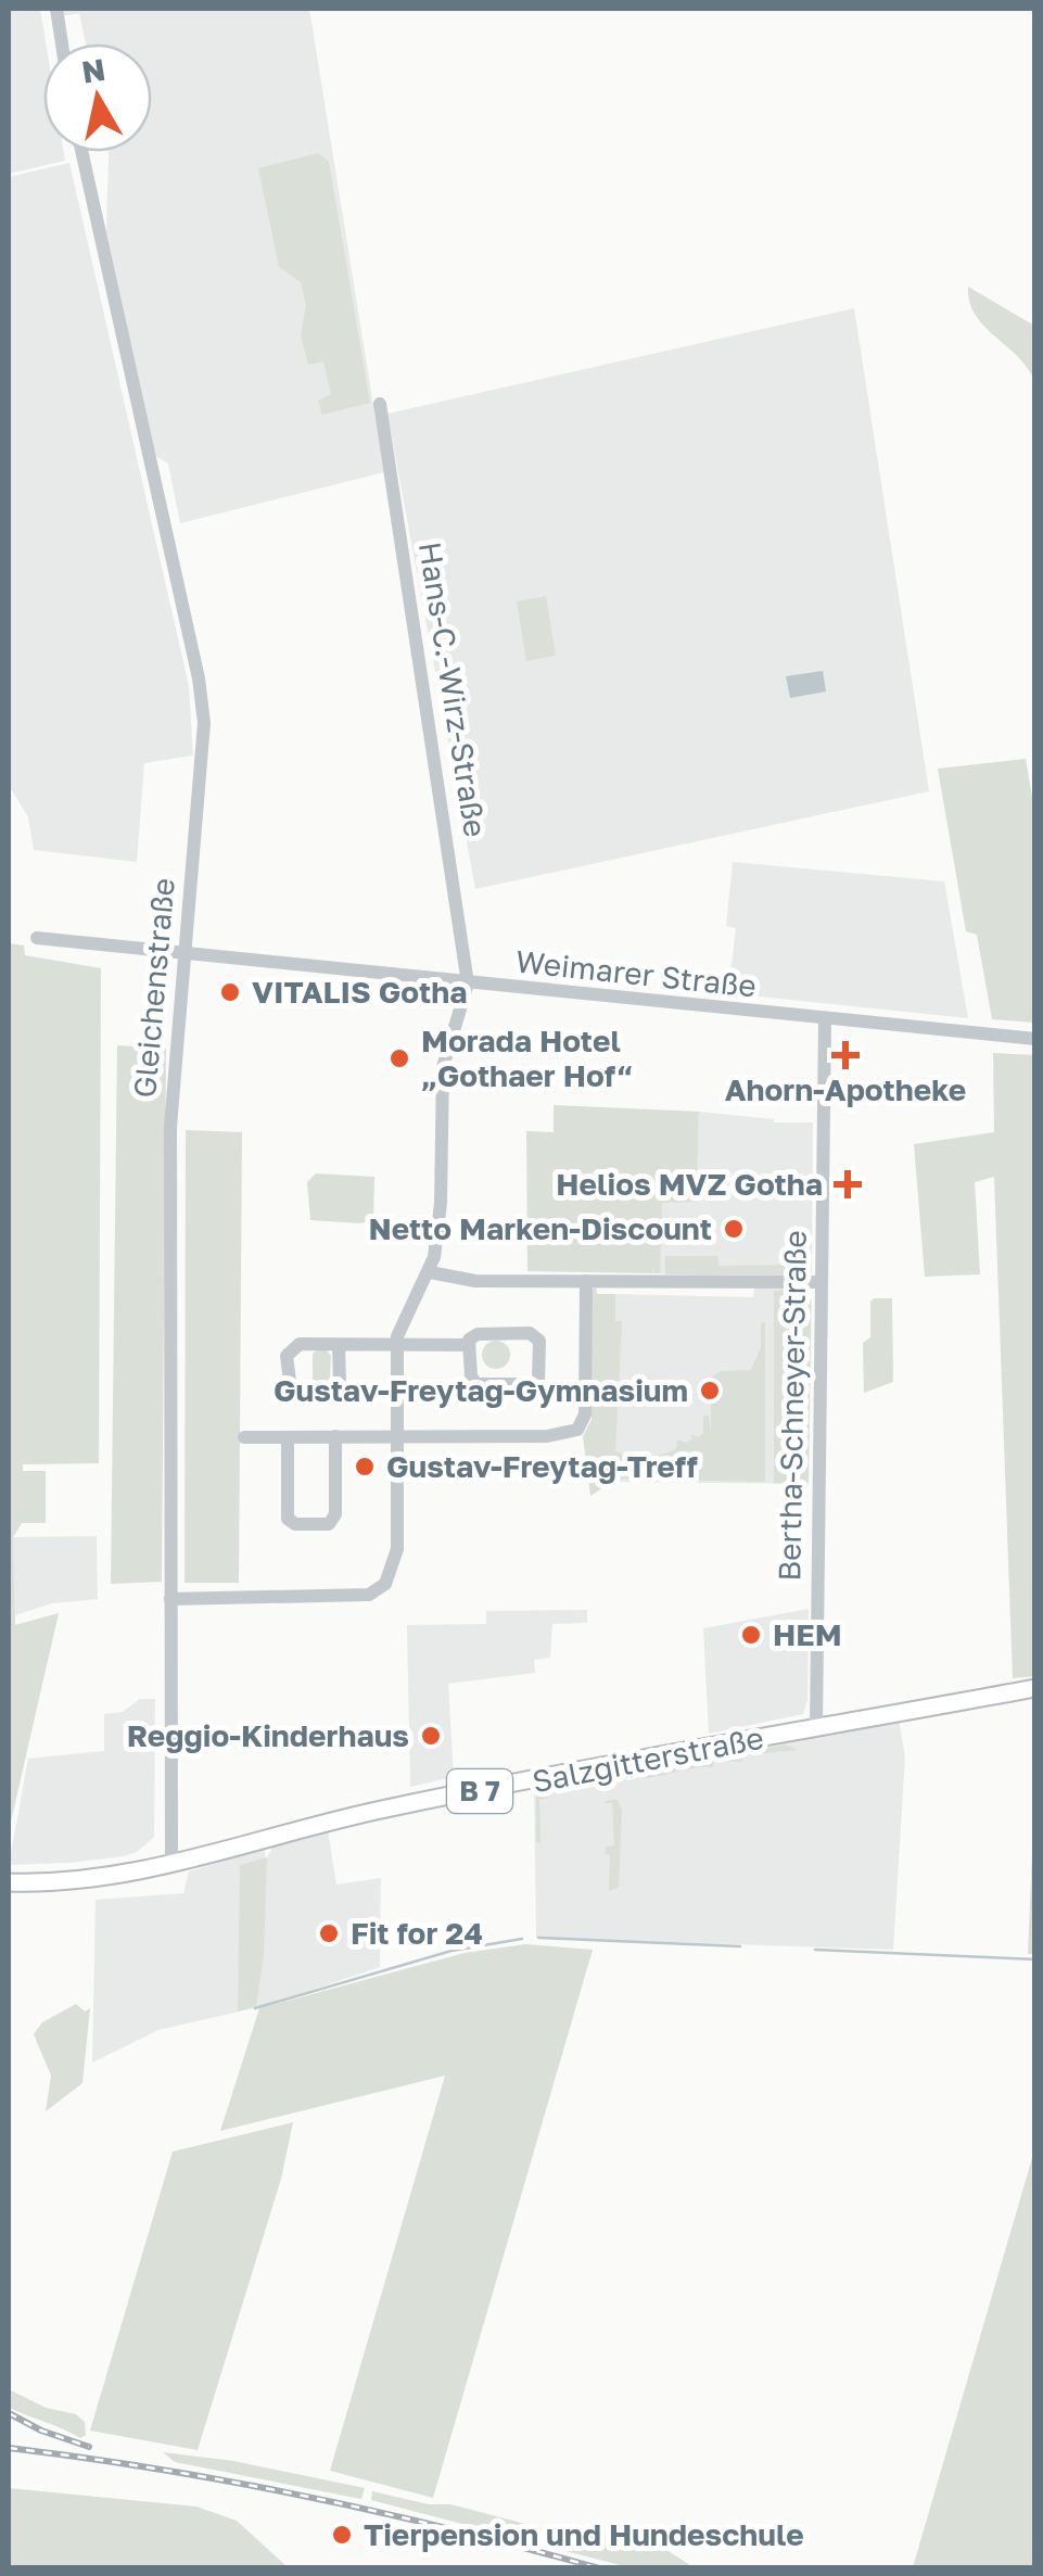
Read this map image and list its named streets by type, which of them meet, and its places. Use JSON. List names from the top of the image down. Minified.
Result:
{"streets":{"main road":["Salzgitterstraße","B 7"],"street":["Hans-C.-Wirz-Straße","Weimarer Straße","Gleichenstraße","Bertha-Schneyer-Straße"]},"crossings":[["Hans-C.-Wirz-Straße","Weimarer Straße"],["Weimarer Straße","Gleichenstraße"],["Weimarer Straße","Bertha-Schneyer-Straße"],["Gleichenstraße","Salzgitterstraße"],["Bertha-Schneyer-Straße","Salzgitterstraße"]],"places":{"other":["VITALIS Gotha","Morada Hotel „Gothaer Hof“","Netto Marken-Discount","Gustav-Freytag-Gymnasium","Gustav-Freytag-Treff","HEM","Reggio-Kinderhaus","Fit for 24","Tierpension und Hundeschule"],"health":["Ahorn-Apotheke","Helios MVZ Gotha"]},"north":"top"}
